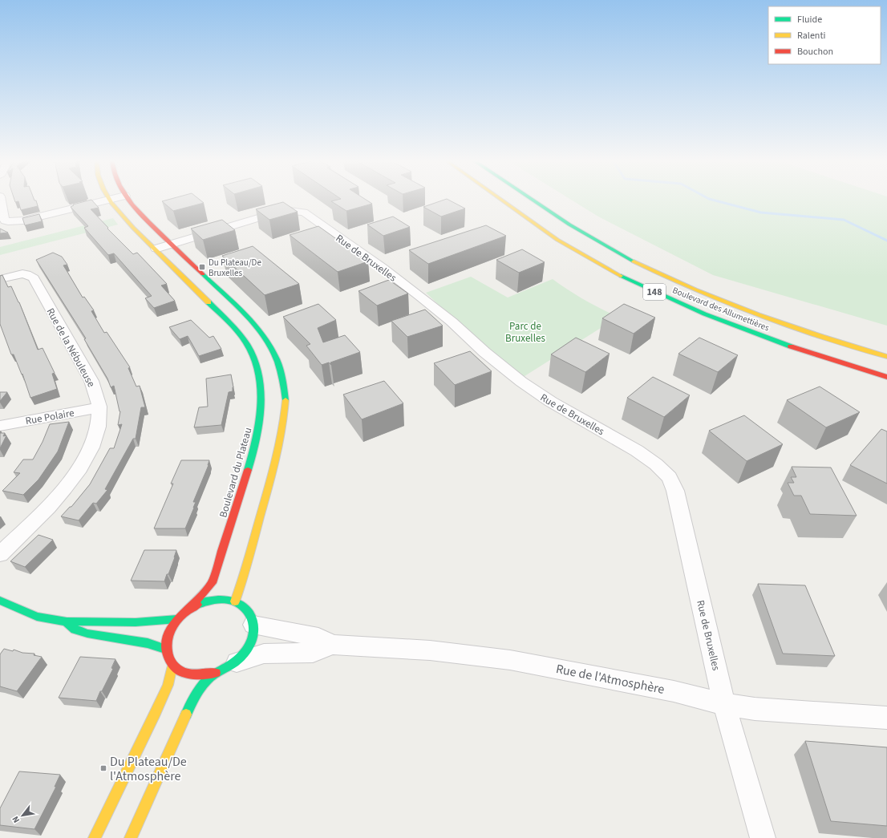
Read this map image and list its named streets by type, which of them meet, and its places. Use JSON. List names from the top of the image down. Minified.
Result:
{"streets":{"main road":["148","Boulevard des Allumettières","Boulevard du Plateau"],"street":["Rue de Bruxelles","Rue de la Nébuleuse","Rue Polaire","Rue de l'Atmosphère"]},"crossings":[["Rue de Bruxelles","Boulevard du Plateau"],["Rue de Bruxelles","Rue de l'Atmosphère"],["Rue de la Nébuleuse","Rue Polaire"],["Boulevard du Plateau","Rue de l'Atmosphère"]],"parks":["Parc de Bruxelles"],"places":{"transit":["Du Plateau/De Bruxelles","Du Plateau/De l'Atmosphère"]},"legend":["Fluide","Ralenti","Bouchon"],"north":"bottom left"}
